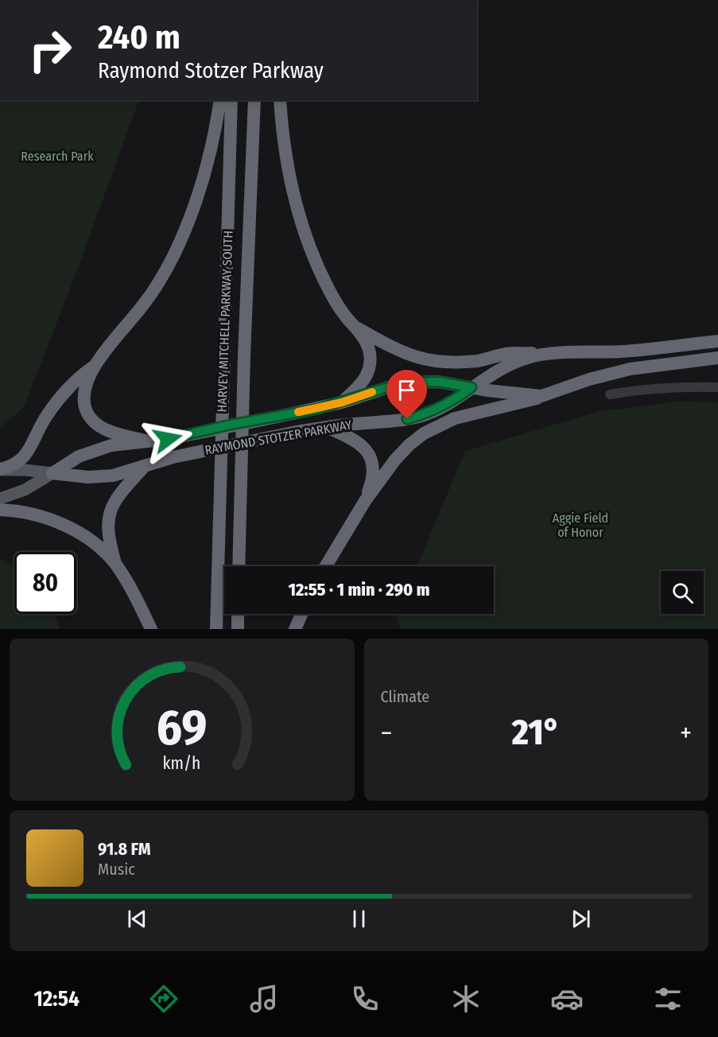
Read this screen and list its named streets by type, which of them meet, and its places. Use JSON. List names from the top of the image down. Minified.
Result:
{"streets":{"highway":["HARVEY MITCHELL PARKWAY SOUTH","RAYMOND STOTZER PARKWAY"]},"parks":["Research Park","Aggie Field of Honor"],"page":{"turn":["240 m","Raymond Stotzer Parkway"],"limit":"80","trip":"12:55 · 1 min · 290 m","tile":"Climate","heat":["−","21°","+"],"song":["91.8 FM","Music"],"tabs":"12:54","gauge":["69","km/h"]}}
